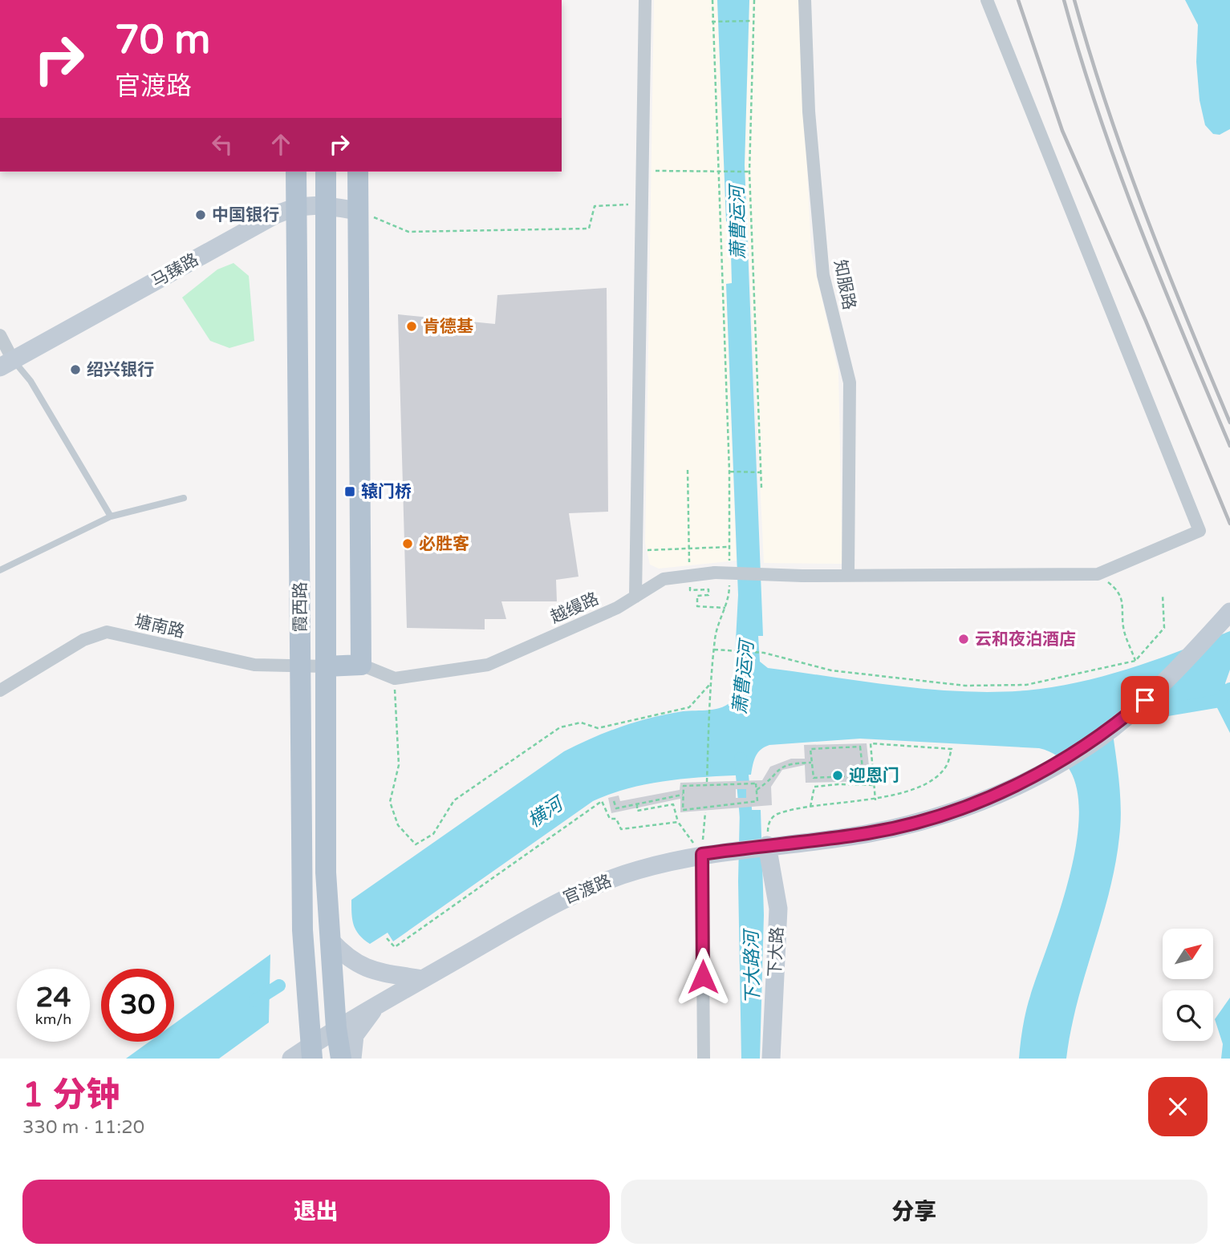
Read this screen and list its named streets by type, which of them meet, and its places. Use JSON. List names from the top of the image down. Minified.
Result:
{"streets":{"main road":["霞西路"],"street":["马臻路","知服路","越缦路","塘南路","官渡路","下大路"]},"crossings":[["马臻路","霞西路"],["知服路","越缦路"],["霞西路","塘南路"],["霞西路","官渡路"],["官渡路","下大路"]],"water":["萧曹运河","横河","下大路河"],"places":{"other":["中国银行","肯德基","绍兴银行","必胜客","云和夜泊酒店","迎恩门"],"transit":["辕门桥"]},"north":"top right","page":{"turn":["70 m","官渡路"],"speed":"24 km/h","limit":"30","heading":["1 分钟","330 m · 11:20"],"buttons":["退出","分享"]}}
